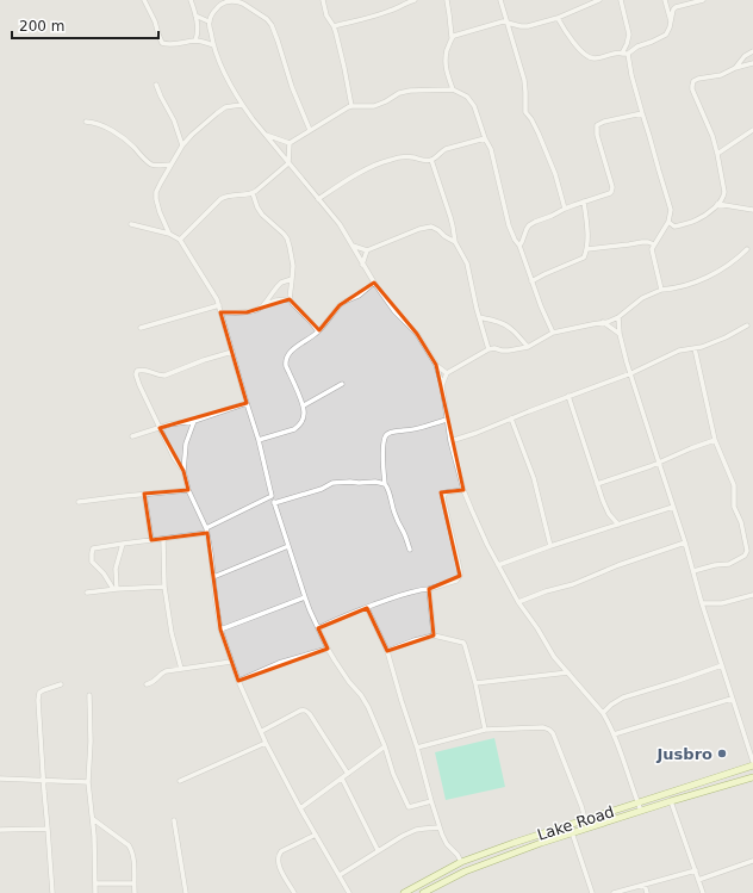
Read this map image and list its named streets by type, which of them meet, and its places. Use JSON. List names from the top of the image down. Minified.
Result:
{"streets":{"main road":["Lake Road"]},"places":["Jusbro"],"scale_bar":"200 m"}
